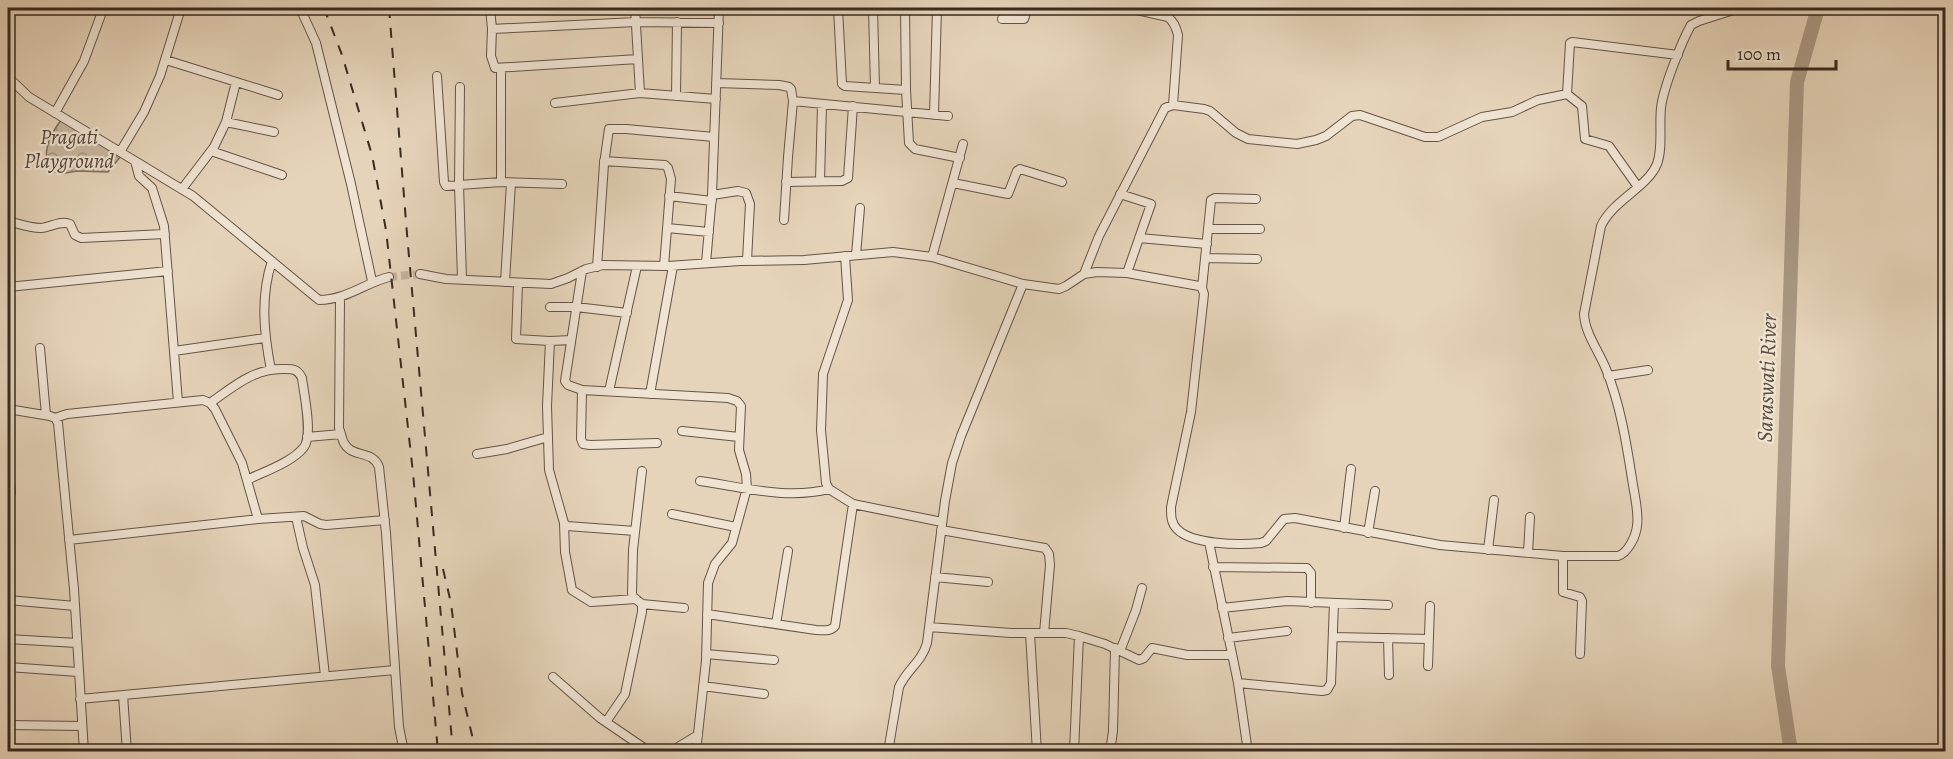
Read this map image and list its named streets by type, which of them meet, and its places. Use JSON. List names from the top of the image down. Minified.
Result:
{"water":["Saraswati River"],"parks":["Pragati Playground"],"scale_bar":"100 m"}
